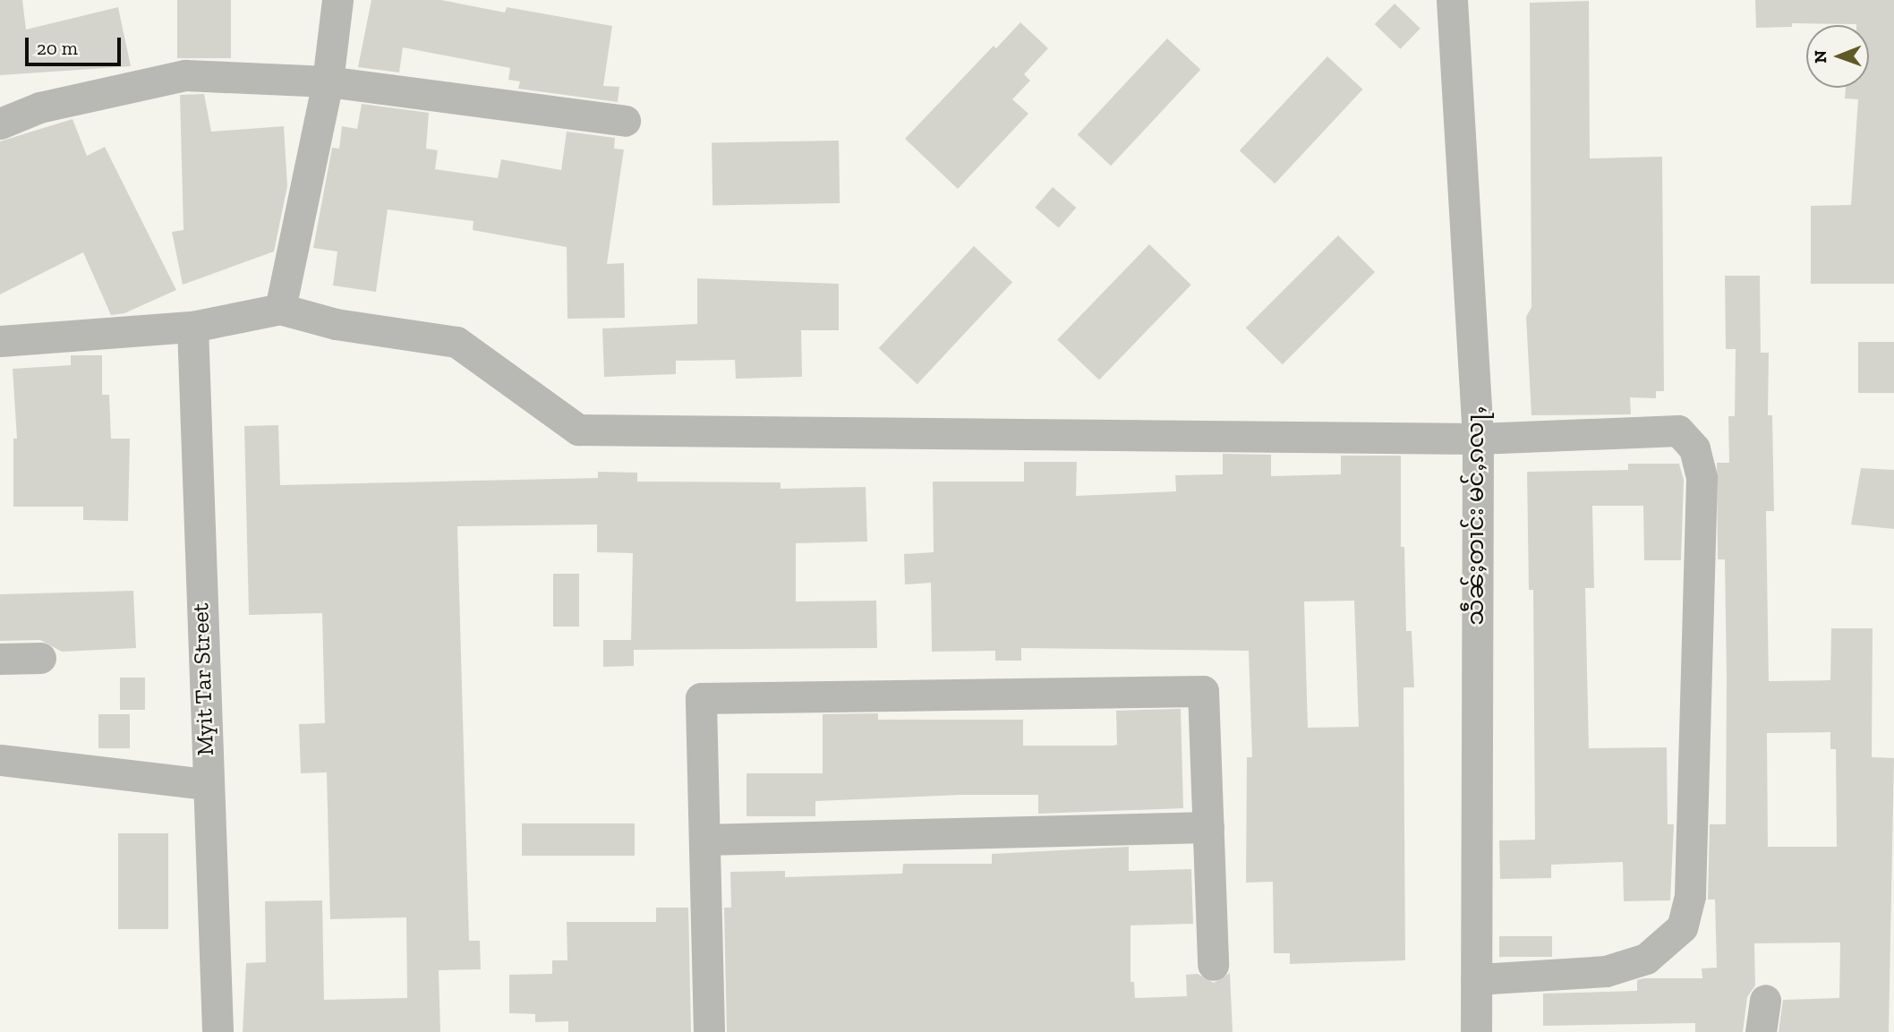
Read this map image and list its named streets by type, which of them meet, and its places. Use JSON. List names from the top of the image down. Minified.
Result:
{"streets":{"street":["သဵၼ်ႈတၢင်း မင်ႇၵလႃႇ","Myit Tar Street"]},"scale_bar":"20 m","north":"left"}
